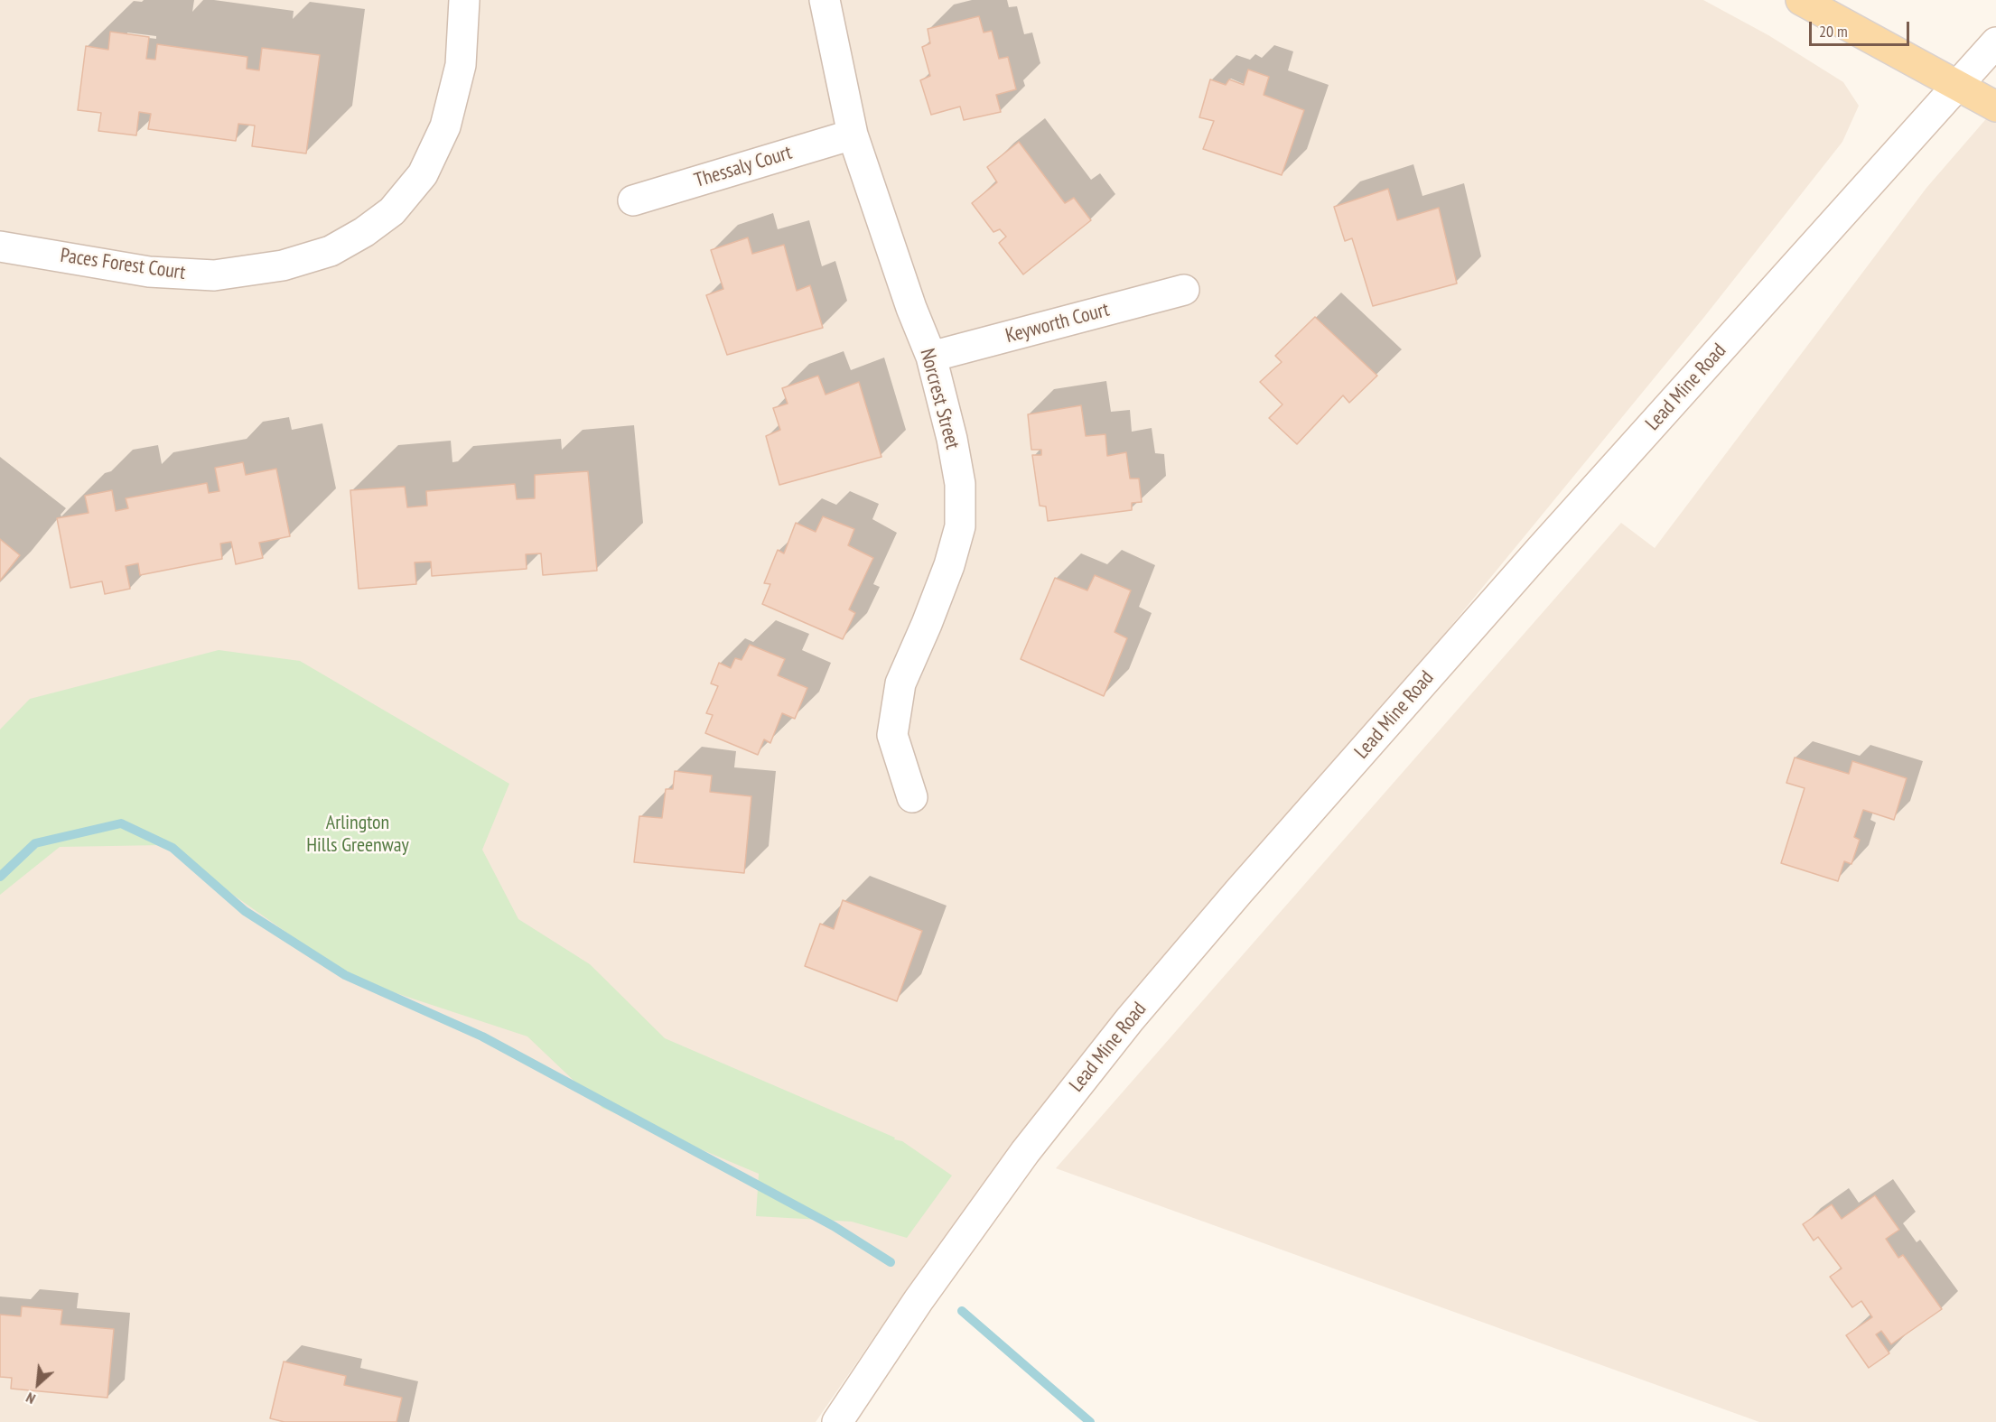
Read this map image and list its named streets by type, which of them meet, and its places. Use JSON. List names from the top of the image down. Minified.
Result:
{"streets":{"street":["Thessaly Court","Paces Forest Court","Keyworth Court","Lead Mine Road","Norcrest Street"]},"crossings":[["Thessaly Court","Norcrest Street"],["Keyworth Court","Norcrest Street"]],"parks":["Arlington Hills Greenway"],"scale_bar":"20 m","north":"bottom left"}
